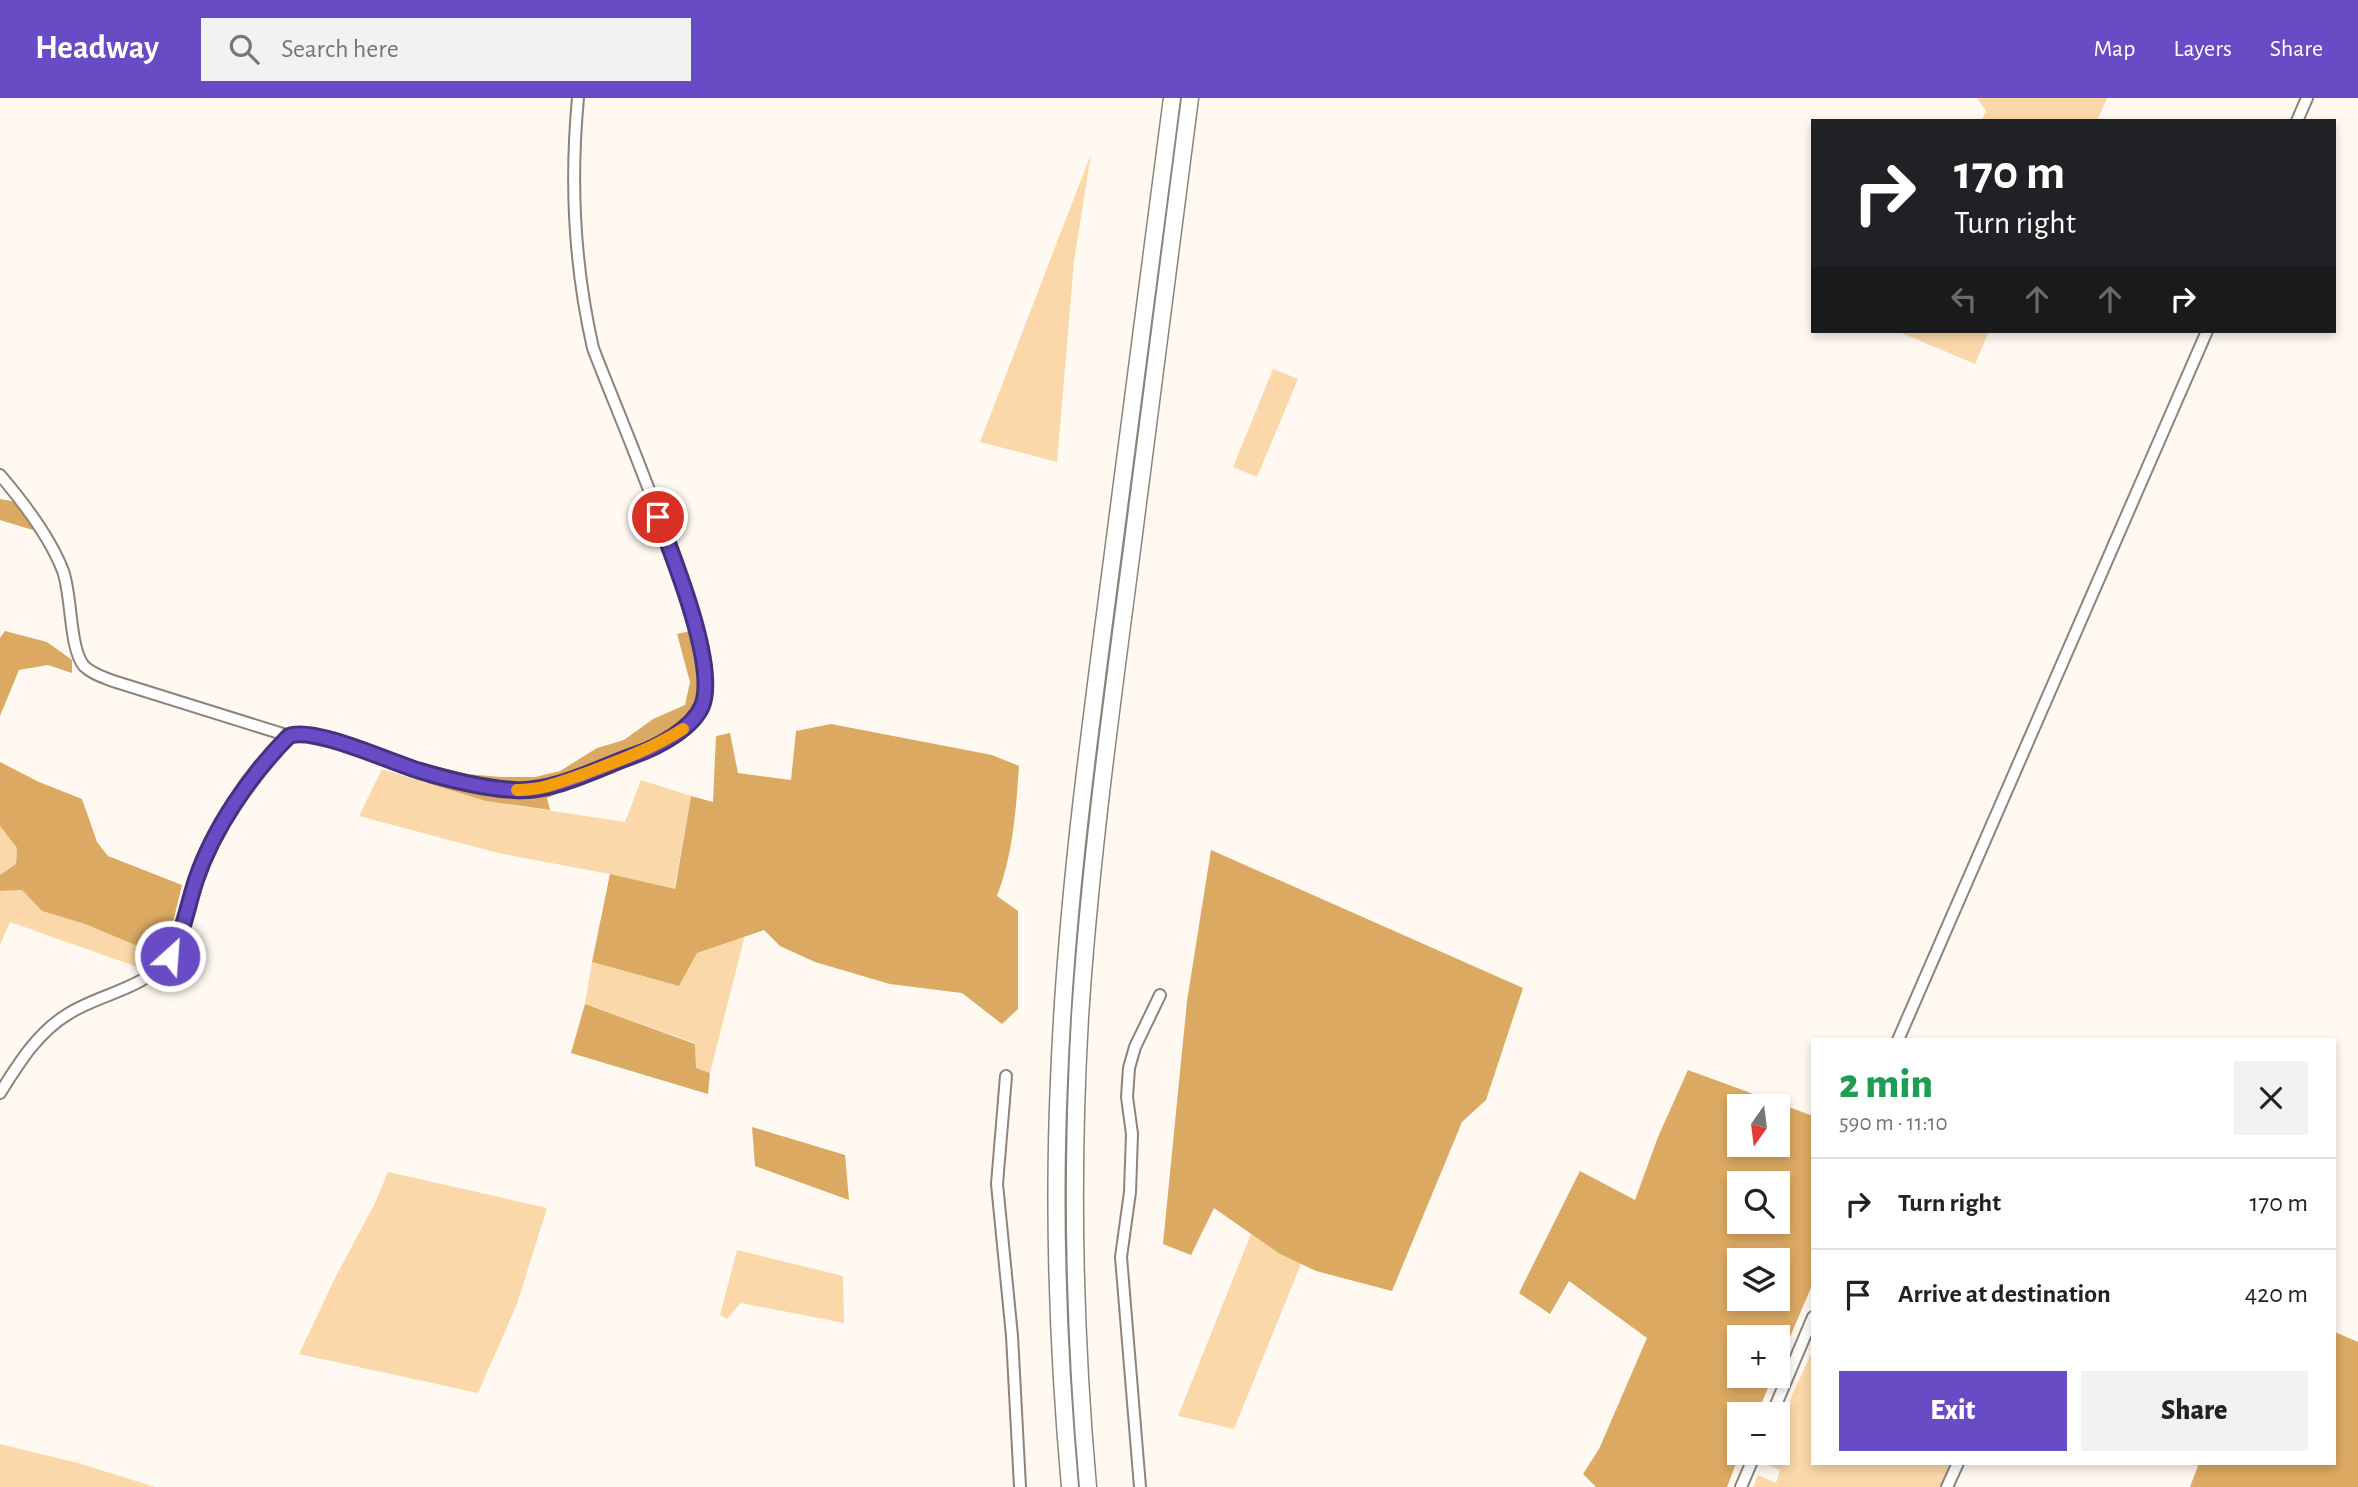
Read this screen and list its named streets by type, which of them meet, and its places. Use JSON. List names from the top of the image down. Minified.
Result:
{"north":"bottom","page":{"header":"Headway","search":"Search here","nav":["Map","Layers","Share"],"turn":["170 m","Turn right"],"heading":["2 min","590 m · 11:10"],"map_buttons":["+","−"],"list":[{"name":"Turn right","value":"170 m"},{"name":"Arrive at destination","value":"420 m"}],"buttons":["Exit","Share"]}}
